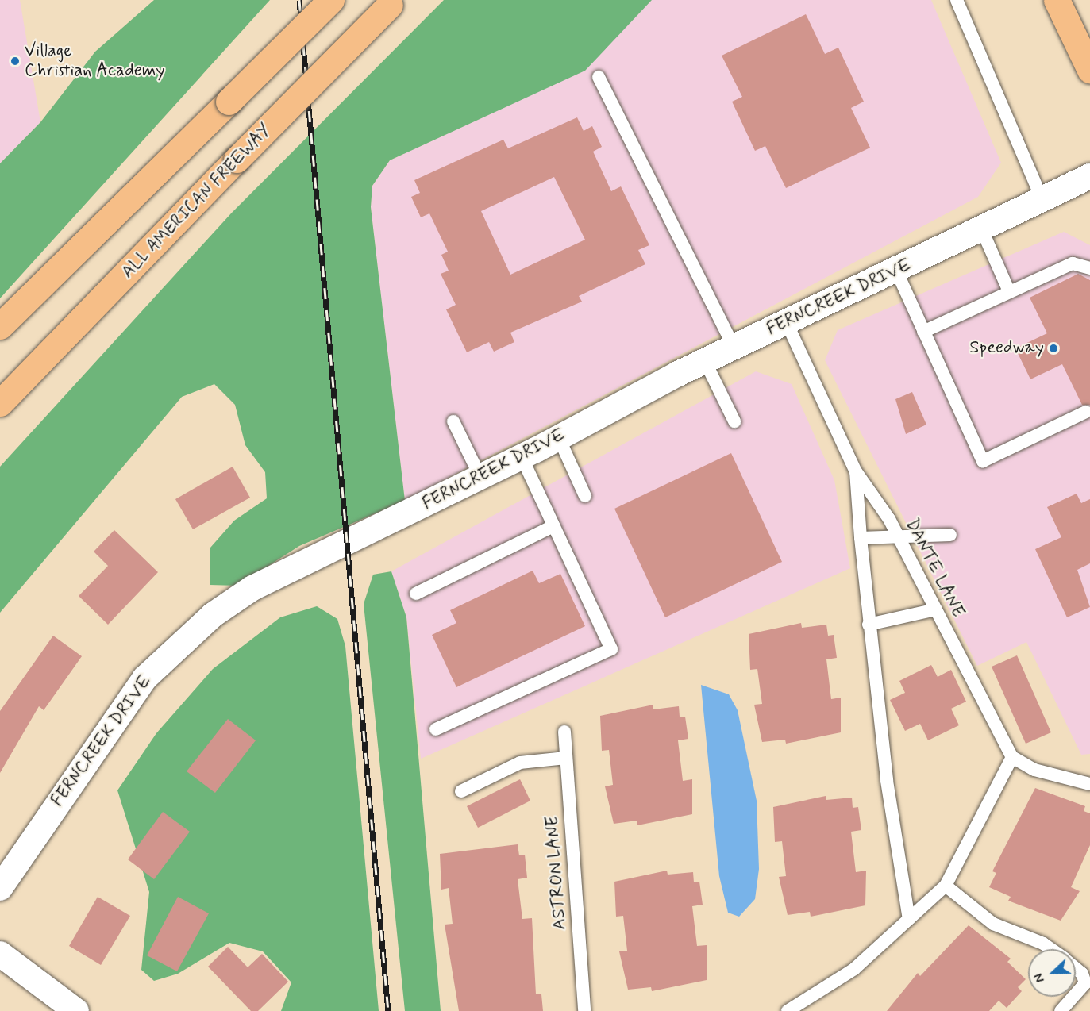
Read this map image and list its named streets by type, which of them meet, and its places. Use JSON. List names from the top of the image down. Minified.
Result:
{"streets":{"highway":["ALL AMERICAN FREEWAY"],"street":["FERNCREEK DRIVE"],"lane":["DANTE LANE","ASTRON LANE"]},"crossings":[["FERNCREEK DRIVE","DANTE LANE"]],"places":["Village Christian Academy","Speedway"],"north":"left"}
